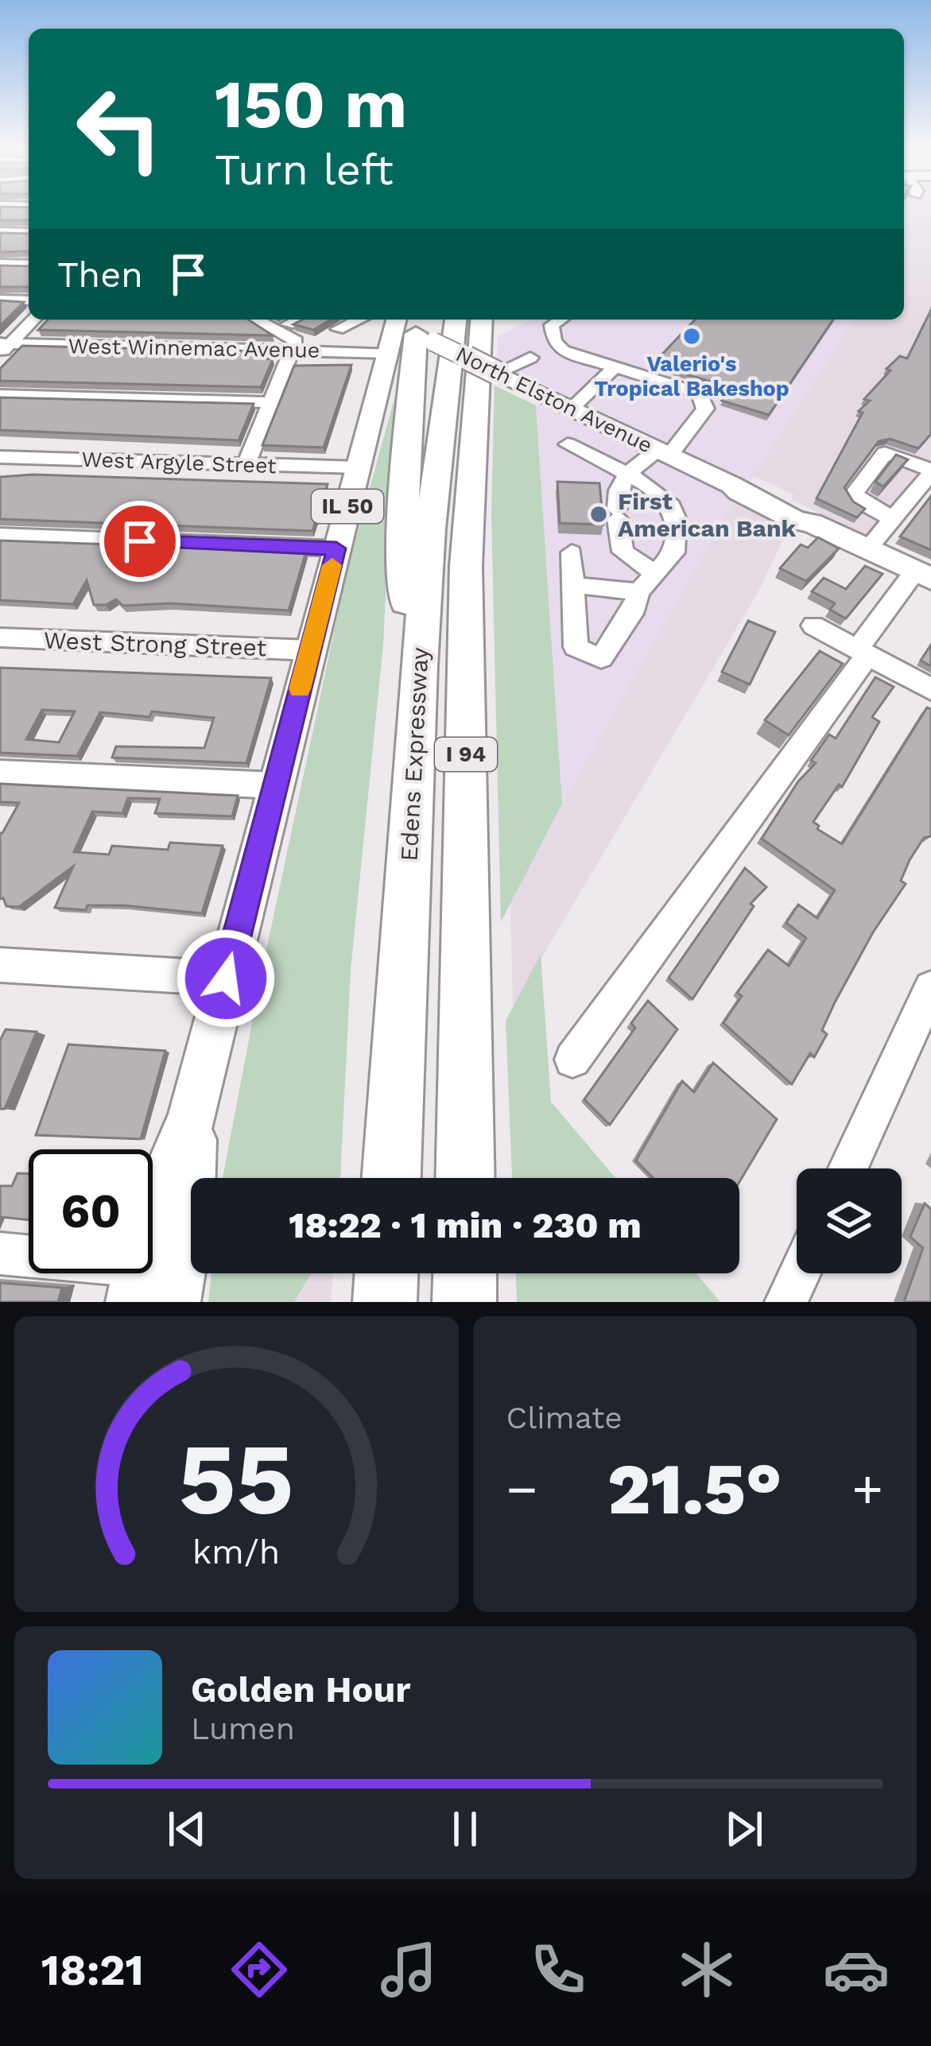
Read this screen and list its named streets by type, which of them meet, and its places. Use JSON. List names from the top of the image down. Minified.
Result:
{"streets":{"highway":["Edens Expressway","I 94"],"main road":["North Elston Avenue","IL 50"],"street":["West Winnemac Avenue","West Argyle Street","West Strong Street"]},"crossings":[["West Winnemac Avenue","IL 50"],["North Elston Avenue","IL 50"],["West Argyle Street","IL 50"],["IL 50","West Strong Street"]],"places":["Valerio's Tropical Bakeshop","First American Bank"],"page":{"turn":["150 m","Turn left"],"then":"Then","limit":"60","trip":"18:22 · 1 min · 230 m","tile":"Climate","heat":["−","21.5°","+"],"song":["Golden Hour","Lumen"],"tabs":"18:21","gauge":["55","km/h"]}}
